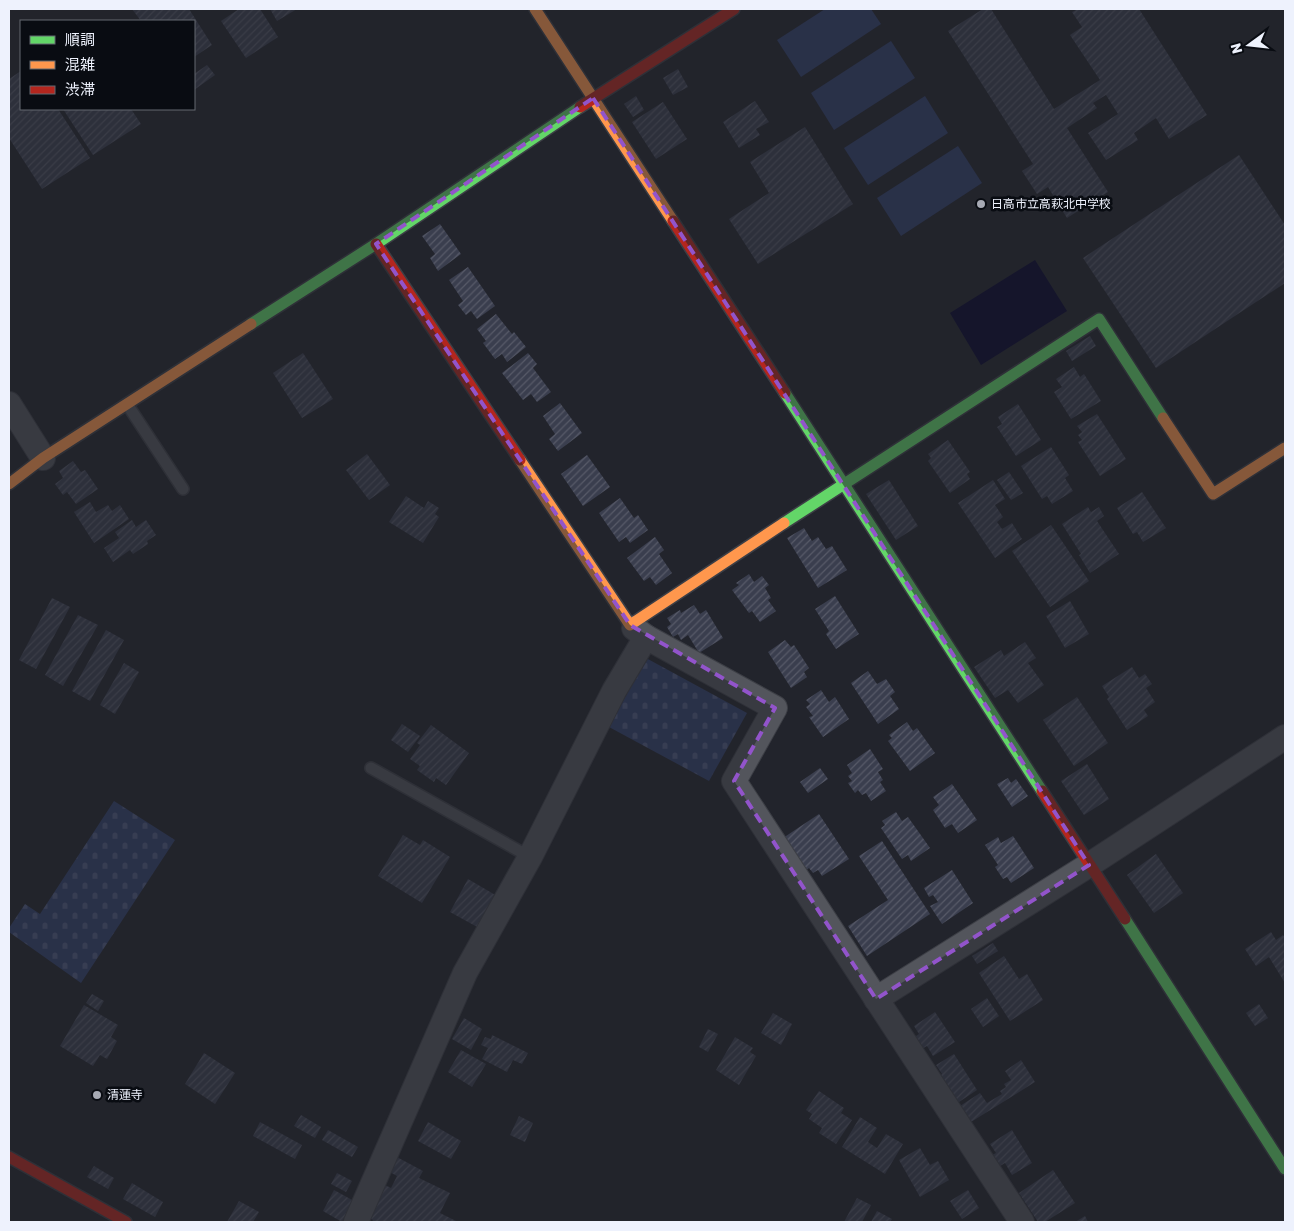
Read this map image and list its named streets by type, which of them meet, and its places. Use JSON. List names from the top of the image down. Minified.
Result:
{"places":["日高市立高萩北中学校","清蓮寺"],"legend":["順調","混雑","渋滞"],"north":"left"}
